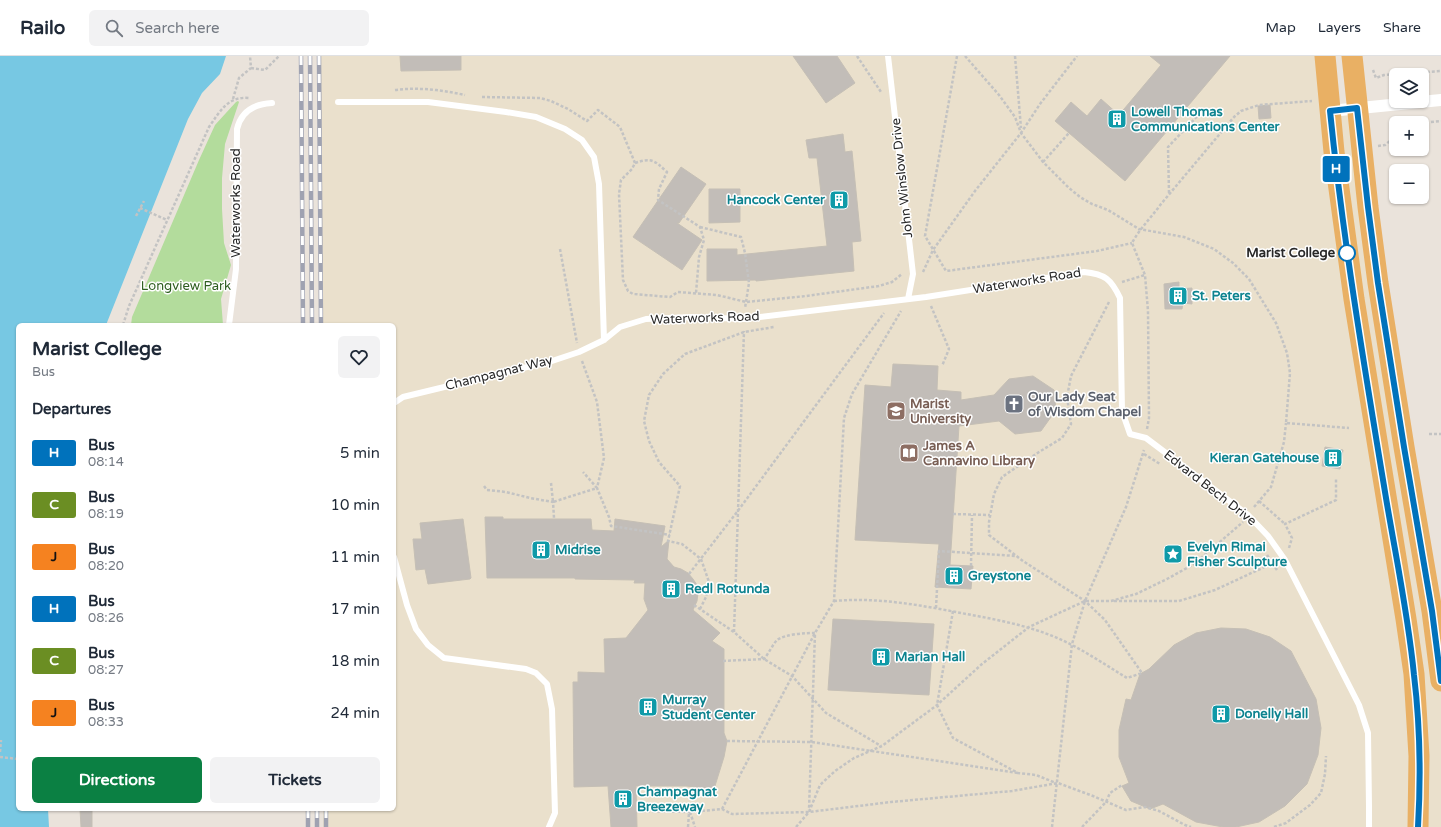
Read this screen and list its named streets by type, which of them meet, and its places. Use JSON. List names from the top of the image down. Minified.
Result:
{"streets":{"lane":["John Winslow Drive","Waterworks Road","Champagnat Way","Edvard Bech Drive"]},"crossings":[["John Winslow Drive","Waterworks Road"],["Waterworks Road","Champagnat Way"],["Waterworks Road","Edvard Bech Drive"]],"parks":["Longview Park"],"places":{"building":["Lowell Thomas Communications Center","Hancock Center","St. Peters","Kieran Gatehouse","Midrise","Greystone","Redl Rotunda","Marian Hall","Murray Student Center","Donelly Hall","Champagnat Breezeway"],"other":["Marist College"],"church":["Our Lady Seat of Wisdom Chapel"],"school or university":["Marist University"],"library":["James A Cannavino Library"],"place":["Evelyn Rimai Fisher Sculpture"]},"lines":["bus line H"],"page":{"header":"Railo","search":"Search here","nav":["Map","Layers","Share"],"on_map":"H","map_buttons":["+","−"],"heading":[["Marist College","Bus"],"Departures"],"list":[{"mark":"H","name":"Bus","note":"08:14","value":"5 min"},{"mark":"C","name":"Bus","note":"08:19","value":"10 min"},{"mark":"J","name":"Bus","note":"08:20","value":"11 min"},{"mark":"H","name":"Bus","note":"08:26","value":"17 min"},{"mark":"C","name":"Bus","note":"08:27","value":"18 min"},{"mark":"J","name":"Bus","note":"08:33","value":"24 min"}],"buttons":["Directions","Tickets"]}}
